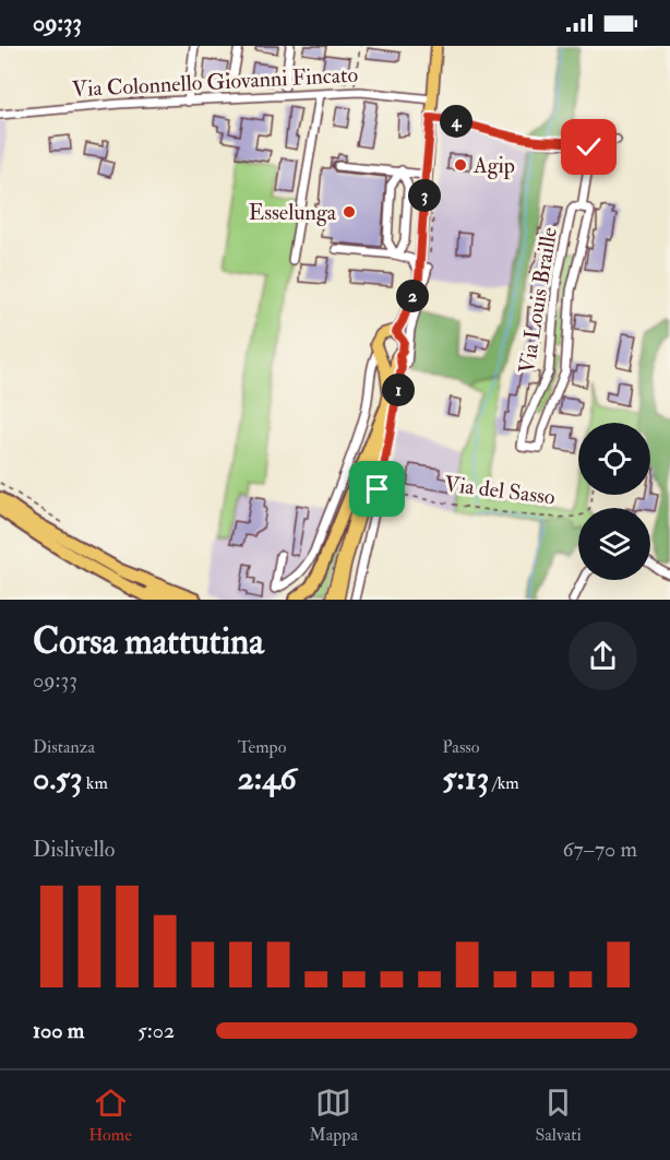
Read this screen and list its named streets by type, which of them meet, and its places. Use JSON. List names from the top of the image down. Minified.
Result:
{"streets":{"street":["Via Colonnello Giovanni Fincato","Via Louis Braille"],"path":["Via del Sasso"]},"places":["Agip","Esselunga"],"page":{"status":"09:33","pins":["4","3","2","1"],"heading":["Corsa mattutina","09:33"],"stats":[["Distanza","0.53 km"],["Tempo","2:46"],["Passo","5:13 /km"]],"chart":["Dislivello","67–70 m"],"list":[{"name":"100 m","note":"5:02"}],"tabs":["Home","Mappa","Salvati"]}}
